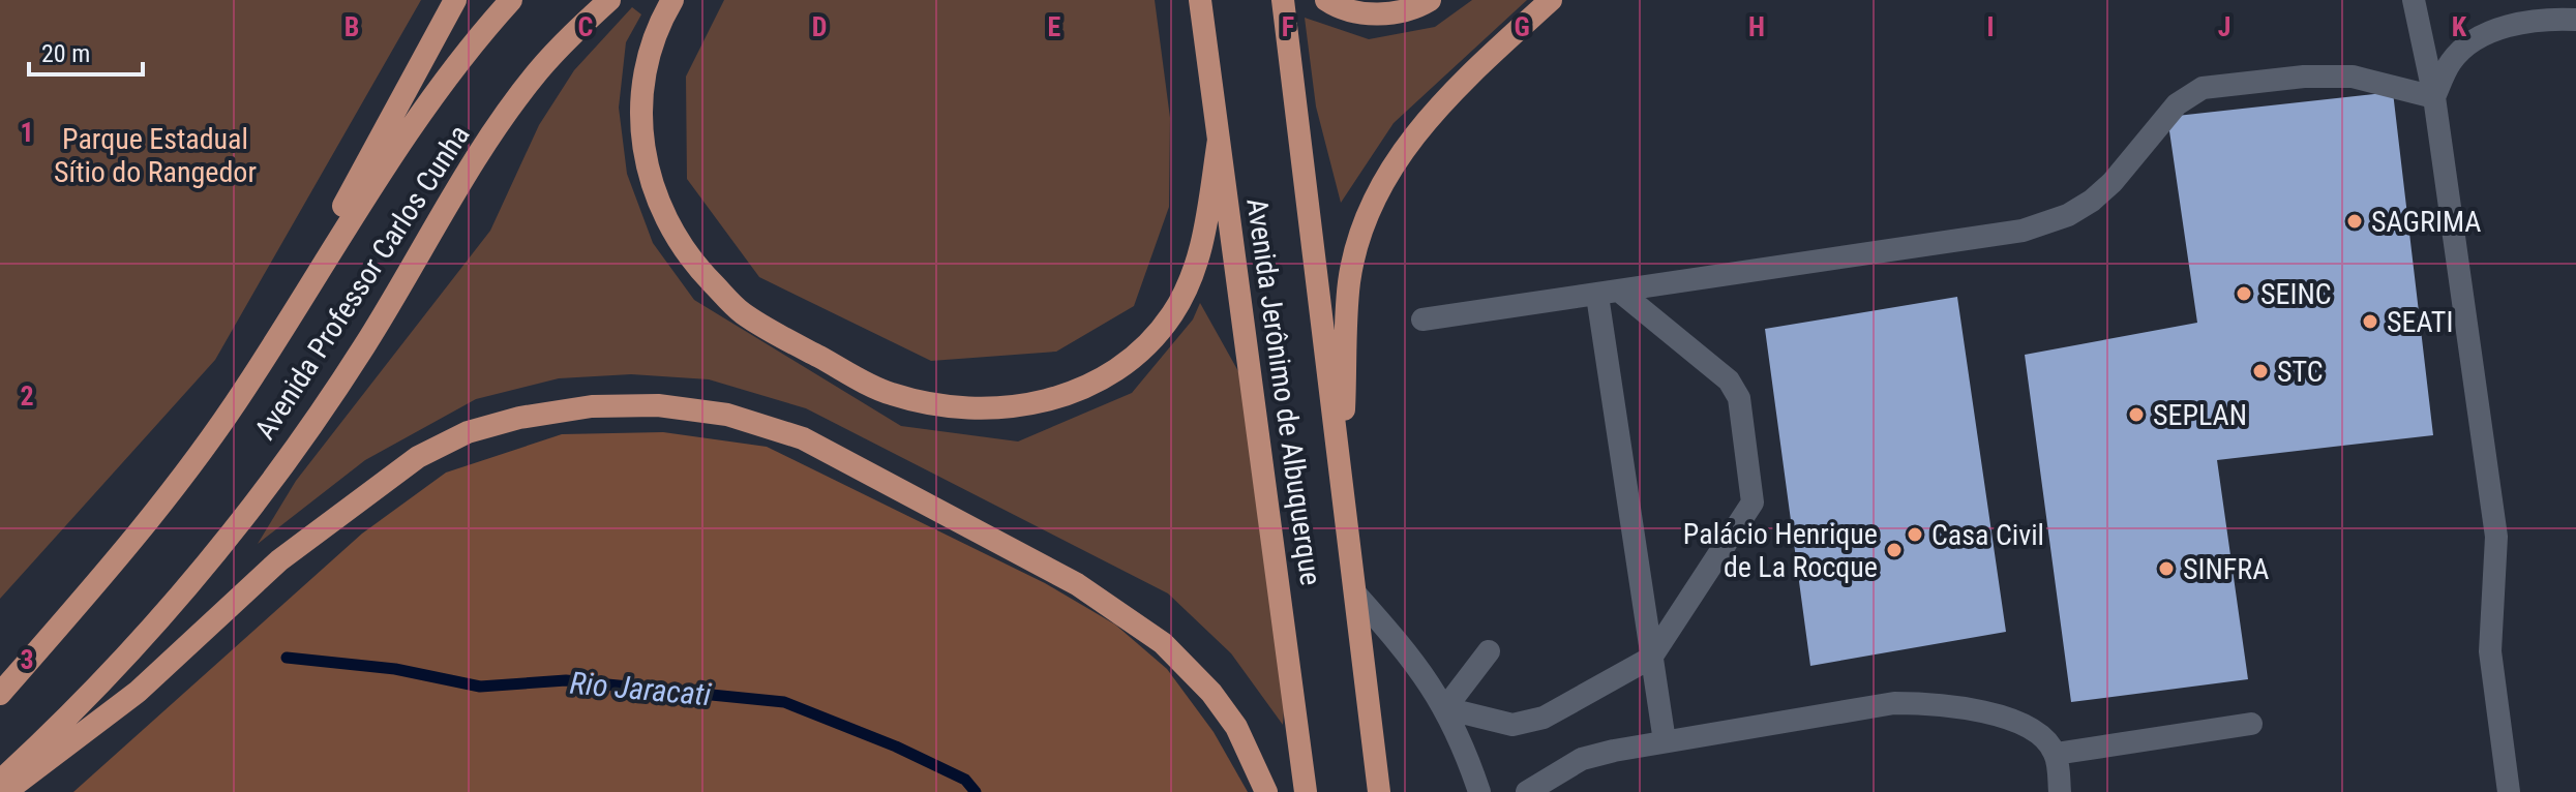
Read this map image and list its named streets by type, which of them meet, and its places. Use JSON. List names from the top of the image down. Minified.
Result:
{"streets":{"main road":["Avenida Professor Carlos Cunha","Avenida Jerônimo de Albuquerque"]},"water":["Rio Jaracati"],"parks":["Parque Estadual Sítio do Rangedor"],"places":["SAGRIMA","SEINC","SEATI","STC","SEPLAN","Casa Civil","Palácio Henrique de La Rocque","SINFRA"],"scale_bar":"20 m","grid":{"columns":["B","C","D","E","F","G","H","I","J","K"],"rows":["1","2","3"]}}
